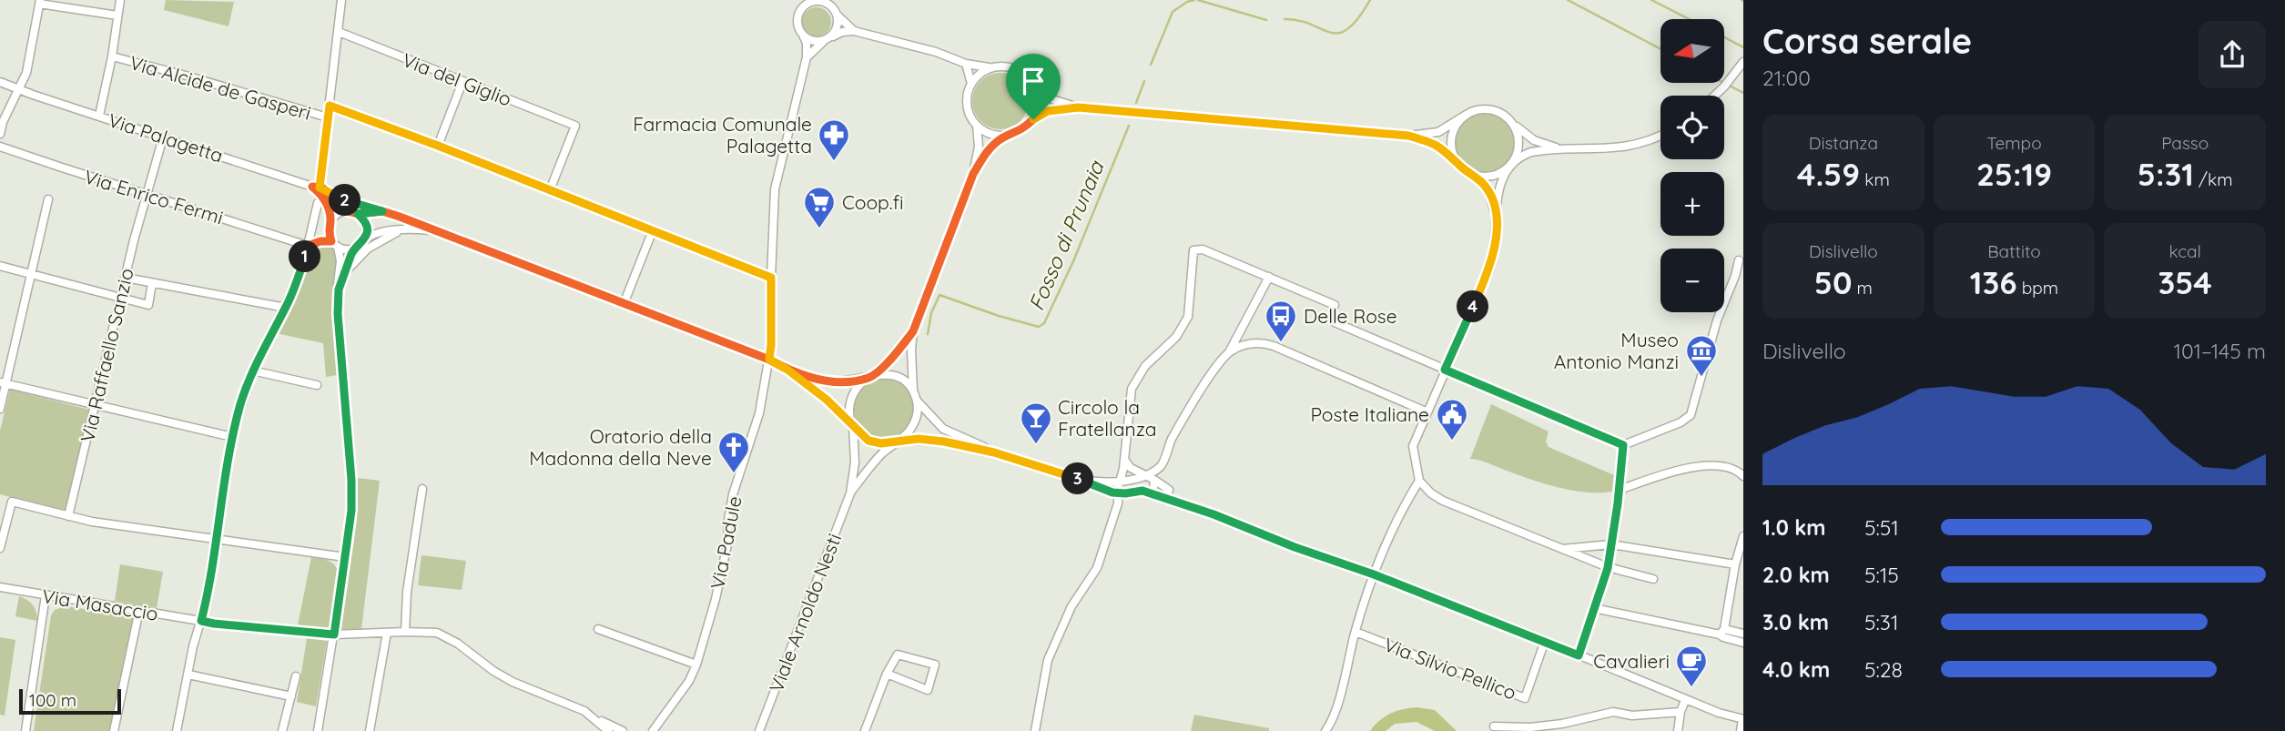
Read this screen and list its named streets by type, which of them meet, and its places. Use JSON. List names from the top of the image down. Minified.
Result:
{"streets":{"street":["Via del Giglio","Via Alcide de Gasperi","Via Palagetta","Via Enrico Fermi","Via Raffaello Sanzio","Via Padule","Via Masaccio","Viale Arnoldo Nesti","Via Silvio Pellico"]},"crossings":[["Via Palagetta","Via Raffaello Sanzio"],["Via Palagetta","Via Padule"],["Via Palagetta","Viale Arnoldo Nesti"],["Via Enrico Fermi","Via Raffaello Sanzio"]],"water":["Fosso di Prunaia"],"places":{"pharmacy":["Farmacia Comunale Palagetta"],"supermarket":["Coop.fi"],"bus stop":["Delle Rose"],"museum":["Museo Antonio Manzi"],"public building":["Poste Italiane"],"bar":["Circolo la Fratellanza"],"church":["Oratorio della Madonna della Neve"],"cafe":["Cavalieri"]},"scale_bar":"100 m","north":"left","page":{"heading":["Corsa serale","21:00"],"map_buttons":["+","−"],"stats":[["Distanza","4.59 km"],["Tempo","25:19"],["Passo","5:31 /km"],["Dislivello","50 m"],["Battito","136 bpm"],["kcal","354"]],"pins":["2","1","4","3"],"chart":["Dislivello","101–145 m"],"list":[{"name":"1.0 km","note":"5:51"},{"name":"2.0 km","note":"5:15"},{"name":"3.0 km","note":"5:31"},{"name":"4.0 km","note":"5:28"}],"scale":"100 m"}}
